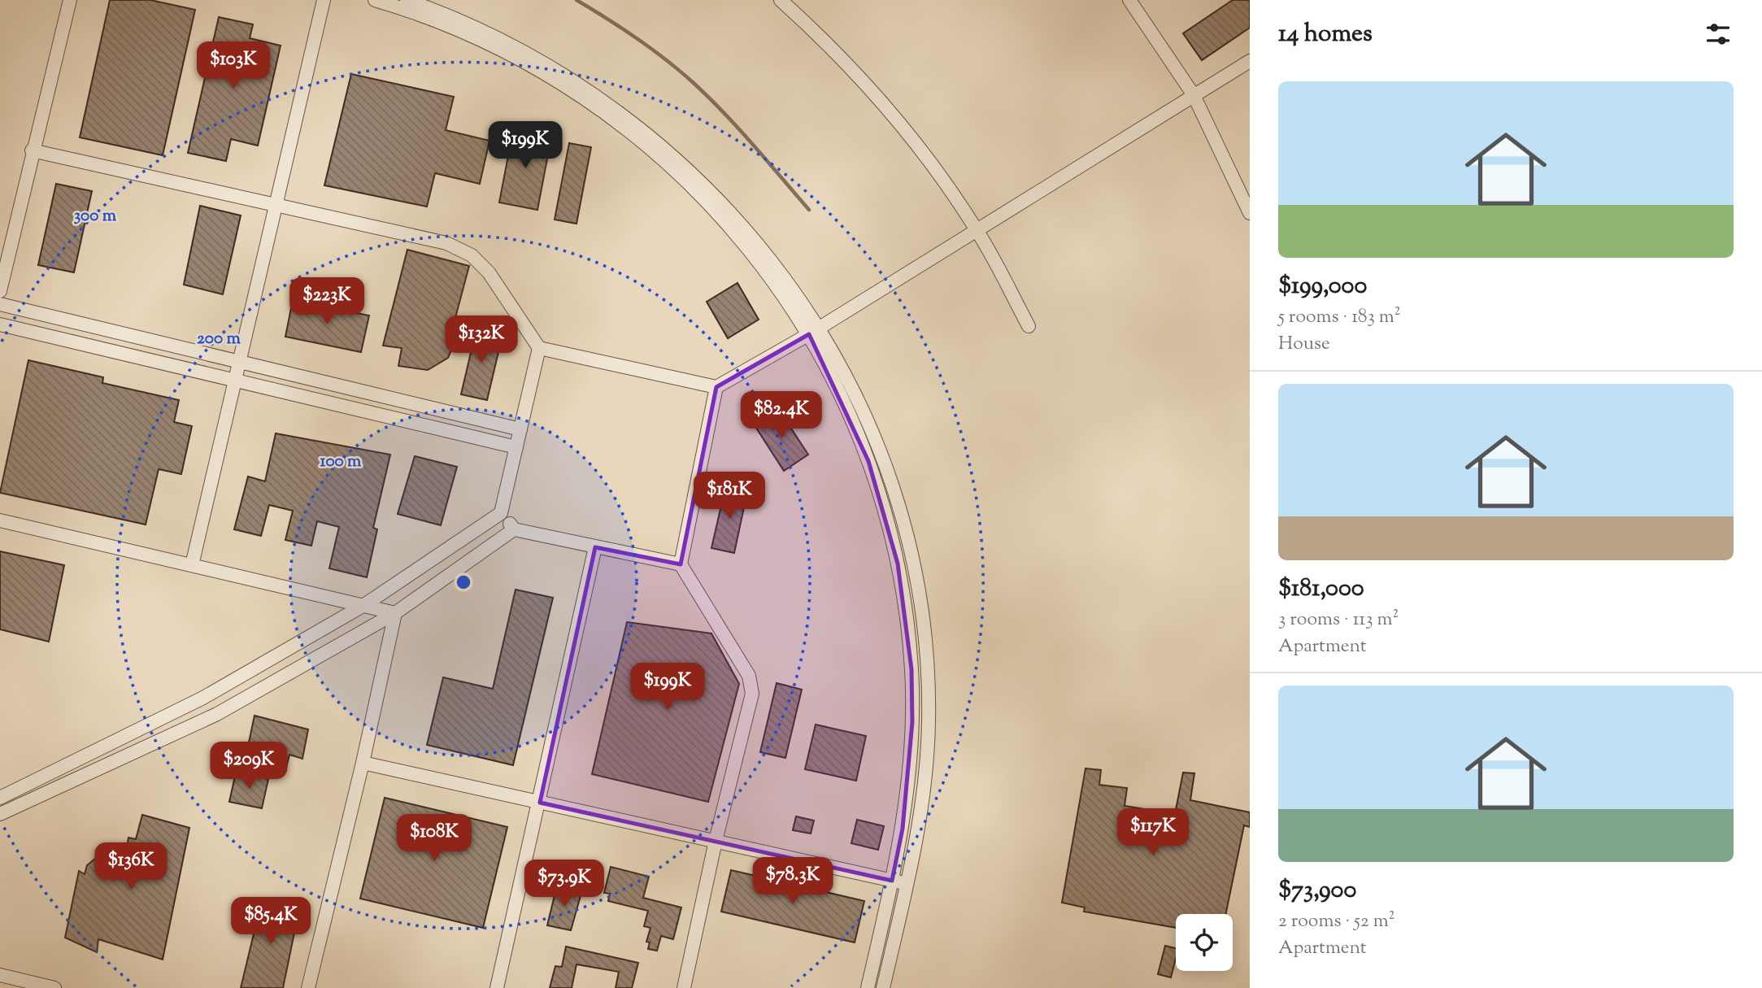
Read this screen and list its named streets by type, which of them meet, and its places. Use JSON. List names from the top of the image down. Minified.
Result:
{"page":{"heading":"14 homes","price":["$103K","$199K","$223K","$132K","$82.4K","$181K","$199K","$209K","$117K","$108K","$136K","$78.3K","$73.9K","$85.4K"],"list":[{"name":"$199,000","note":"5 rooms · 183 m² · House"},{"name":"$181,000","note":"3 rooms · 113 m² · Apartment"},{"name":"$73,900","note":"2 rooms · 52 m² · Apartment"}]},"rings":["300 m","200 m","100 m"]}
